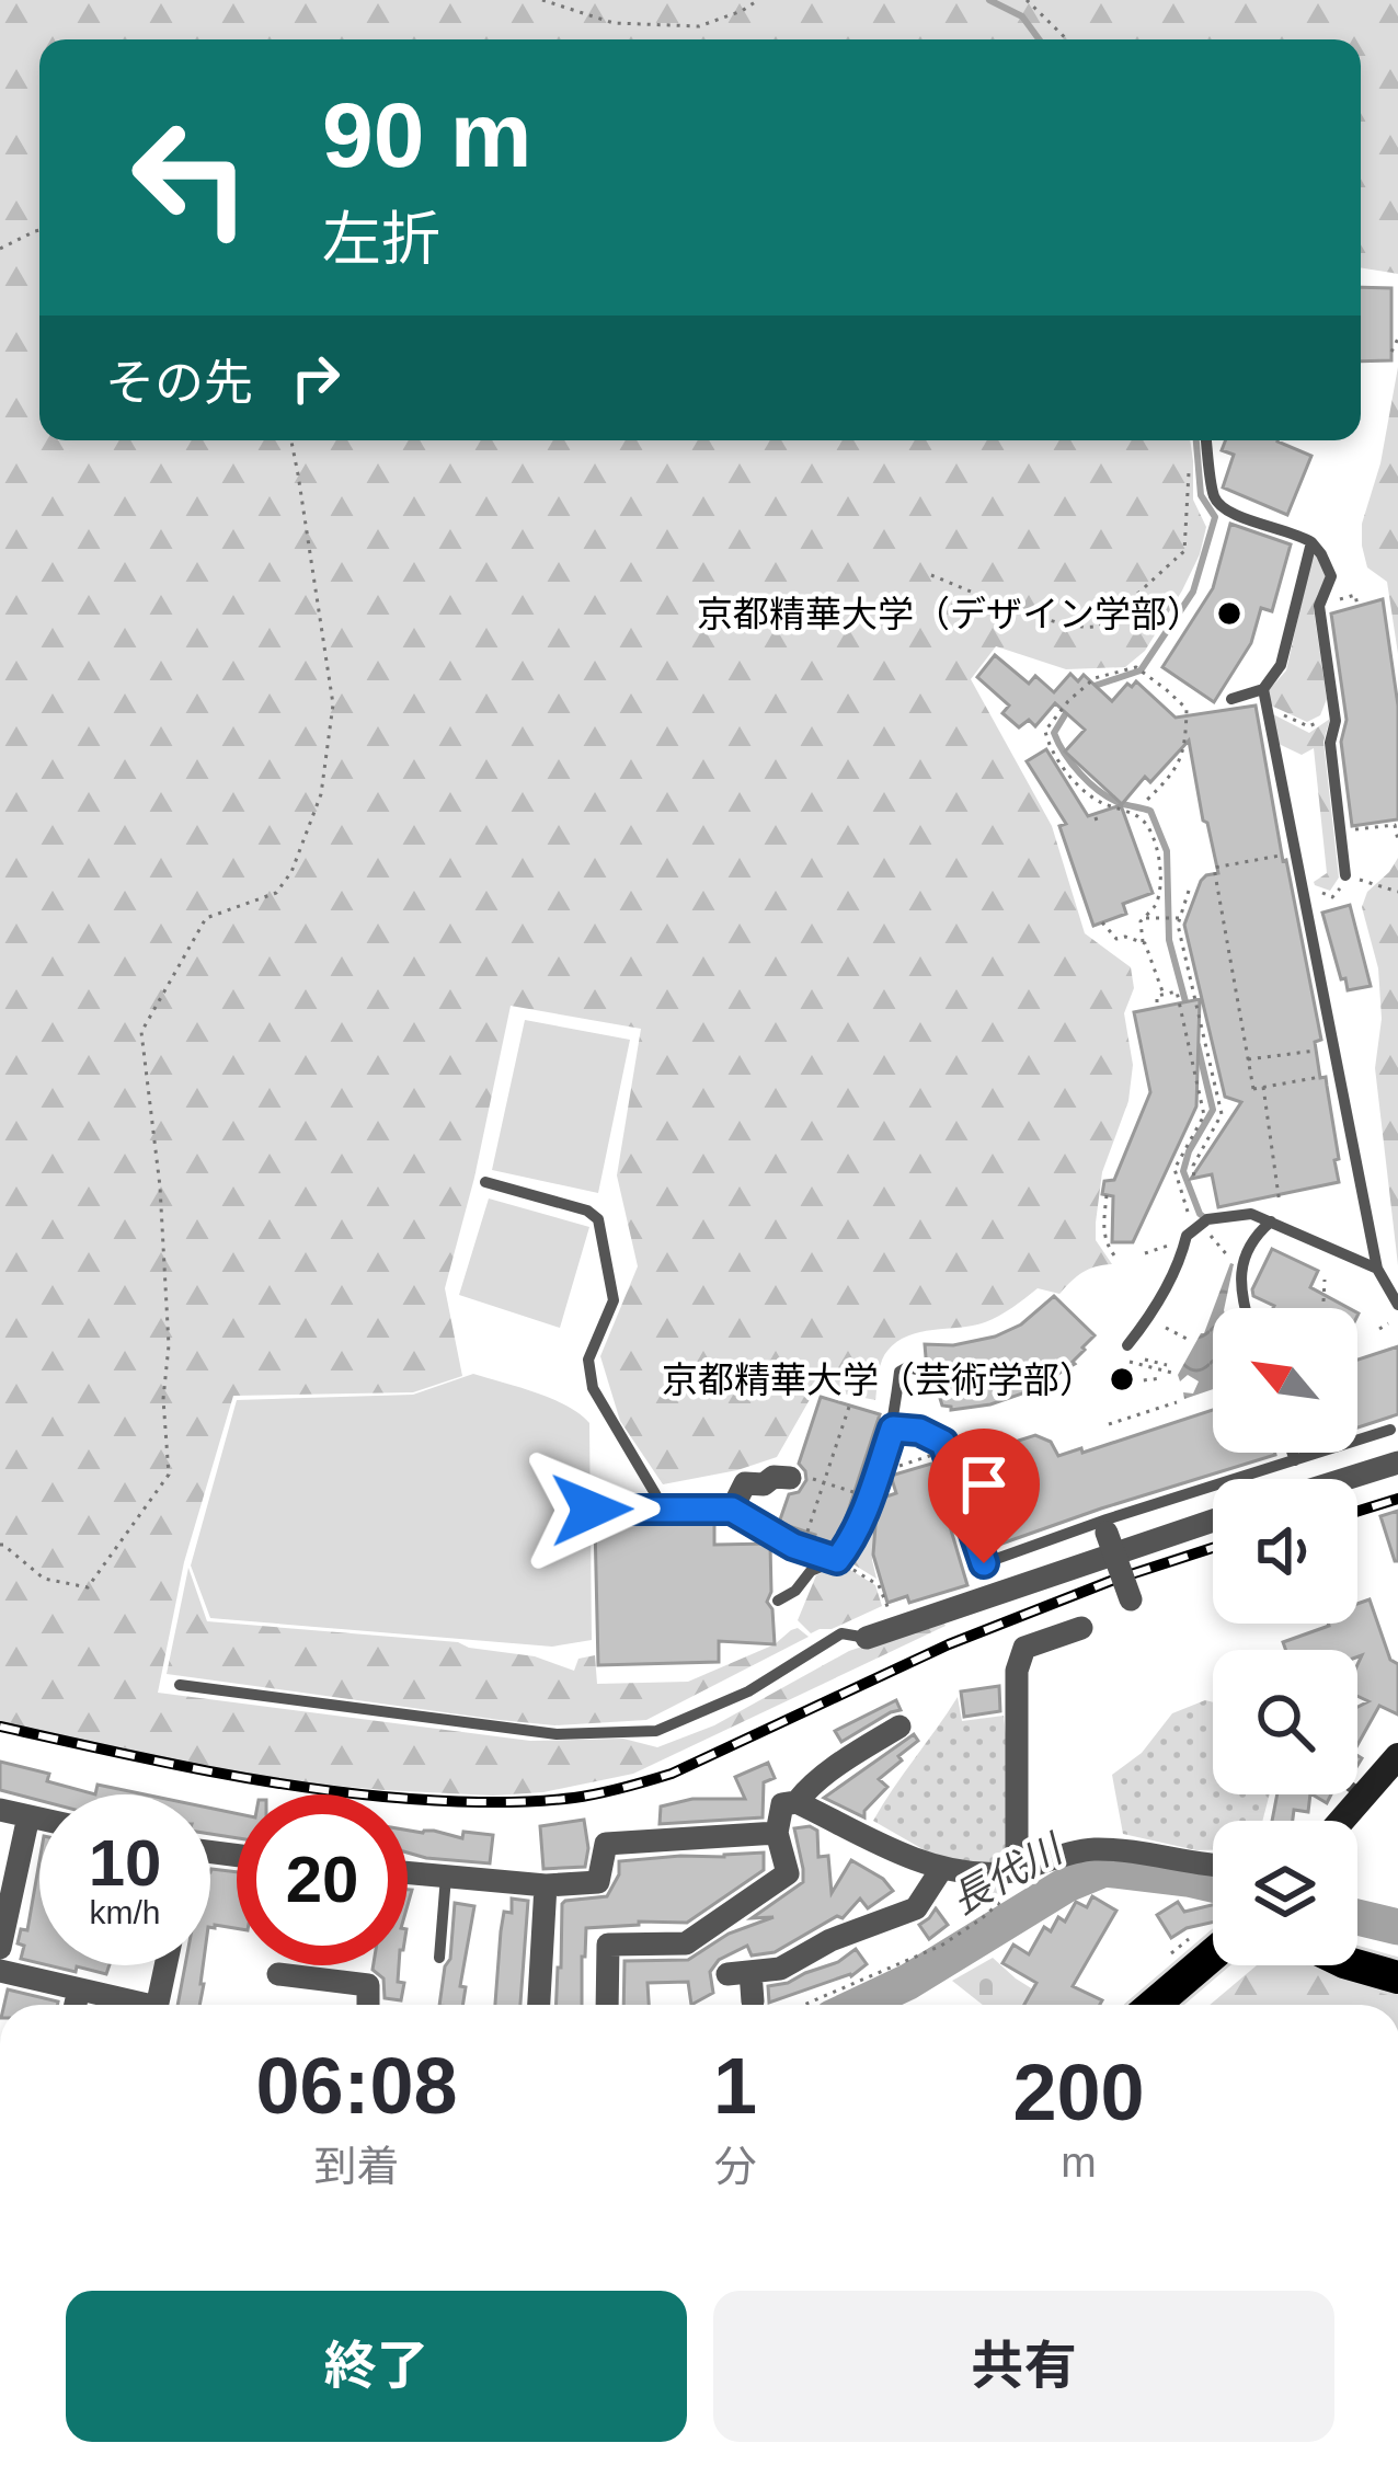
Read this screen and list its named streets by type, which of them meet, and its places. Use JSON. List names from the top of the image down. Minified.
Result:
{"water":["長代川"],"places":["京都精華大学（デザイン学部）","京都精華大学（芸術学部）"],"north":"top left","page":{"turn":["90 m","左折"],"then":"その先","speed":"10 km/h","limit":"20","eta":["06:08","到着","1","分","200","m"],"buttons":["終了","共有"]}}
